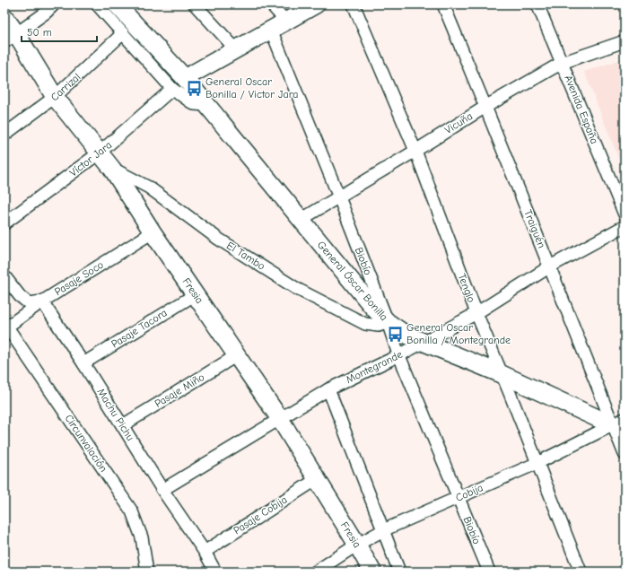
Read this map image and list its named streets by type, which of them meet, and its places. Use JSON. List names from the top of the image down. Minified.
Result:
{"streets":{"main road":["General Óscar Bonilla","Fresia"],"street":["Carrizal","Avenida España","Vicuña","Víctor Jara","Traiguén","El Tambo","Biobío","Pasaje Soco","Tenglo","Pasaje Tacora","Montegrande","Pasaje Miño","Machu Pichu","Circunvalación","Cobija","Pasaje Cobija"]},"crossings":[["Carrizal","Fresia"],["Avenida España","Vicuña"],["Vicuña","Traiguén"],["Vicuña","Biobío"],["Vicuña","General Óscar Bonilla"],["Vicuña","Tenglo"],["Víctor Jara","Fresia"],["Traiguén","General Óscar Bonilla"],["Traiguén","Montegrande"],["Traiguén","Cobija"],["El Tambo","Biobío"],["El Tambo","General Óscar Bonilla"],["El Tambo","Fresia"],["Biobío","General Óscar Bonilla"],["Biobío","Montegrande"],["Biobío","Cobija"],["Pasaje Soco","Fresia"],["Pasaje Soco","Machu Pichu"],["Pasaje Soco","Circunvalación"],["General Óscar Bonilla","Tenglo"],["General Óscar Bonilla","Montegrande"],["General Óscar Bonilla","Cobija"],["Tenglo","Montegrande"],["Tenglo","Cobija"],["Fresia","Pasaje Tacora"],["Fresia","Montegrande"],["Fresia","Pasaje Miño"],["Fresia","Cobija"],["Fresia","Pasaje Cobija"],["Pasaje Tacora","Machu Pichu"],["Montegrande","Machu Pichu"],["Pasaje Miño","Machu Pichu"],["Machu Pichu","Pasaje Cobija"]],"places":{"bus stop":["General Oscar Bonilla / Victor Jara","General Oscar Bonilla / Montegrande"]},"scale_bar":"50 m"}
